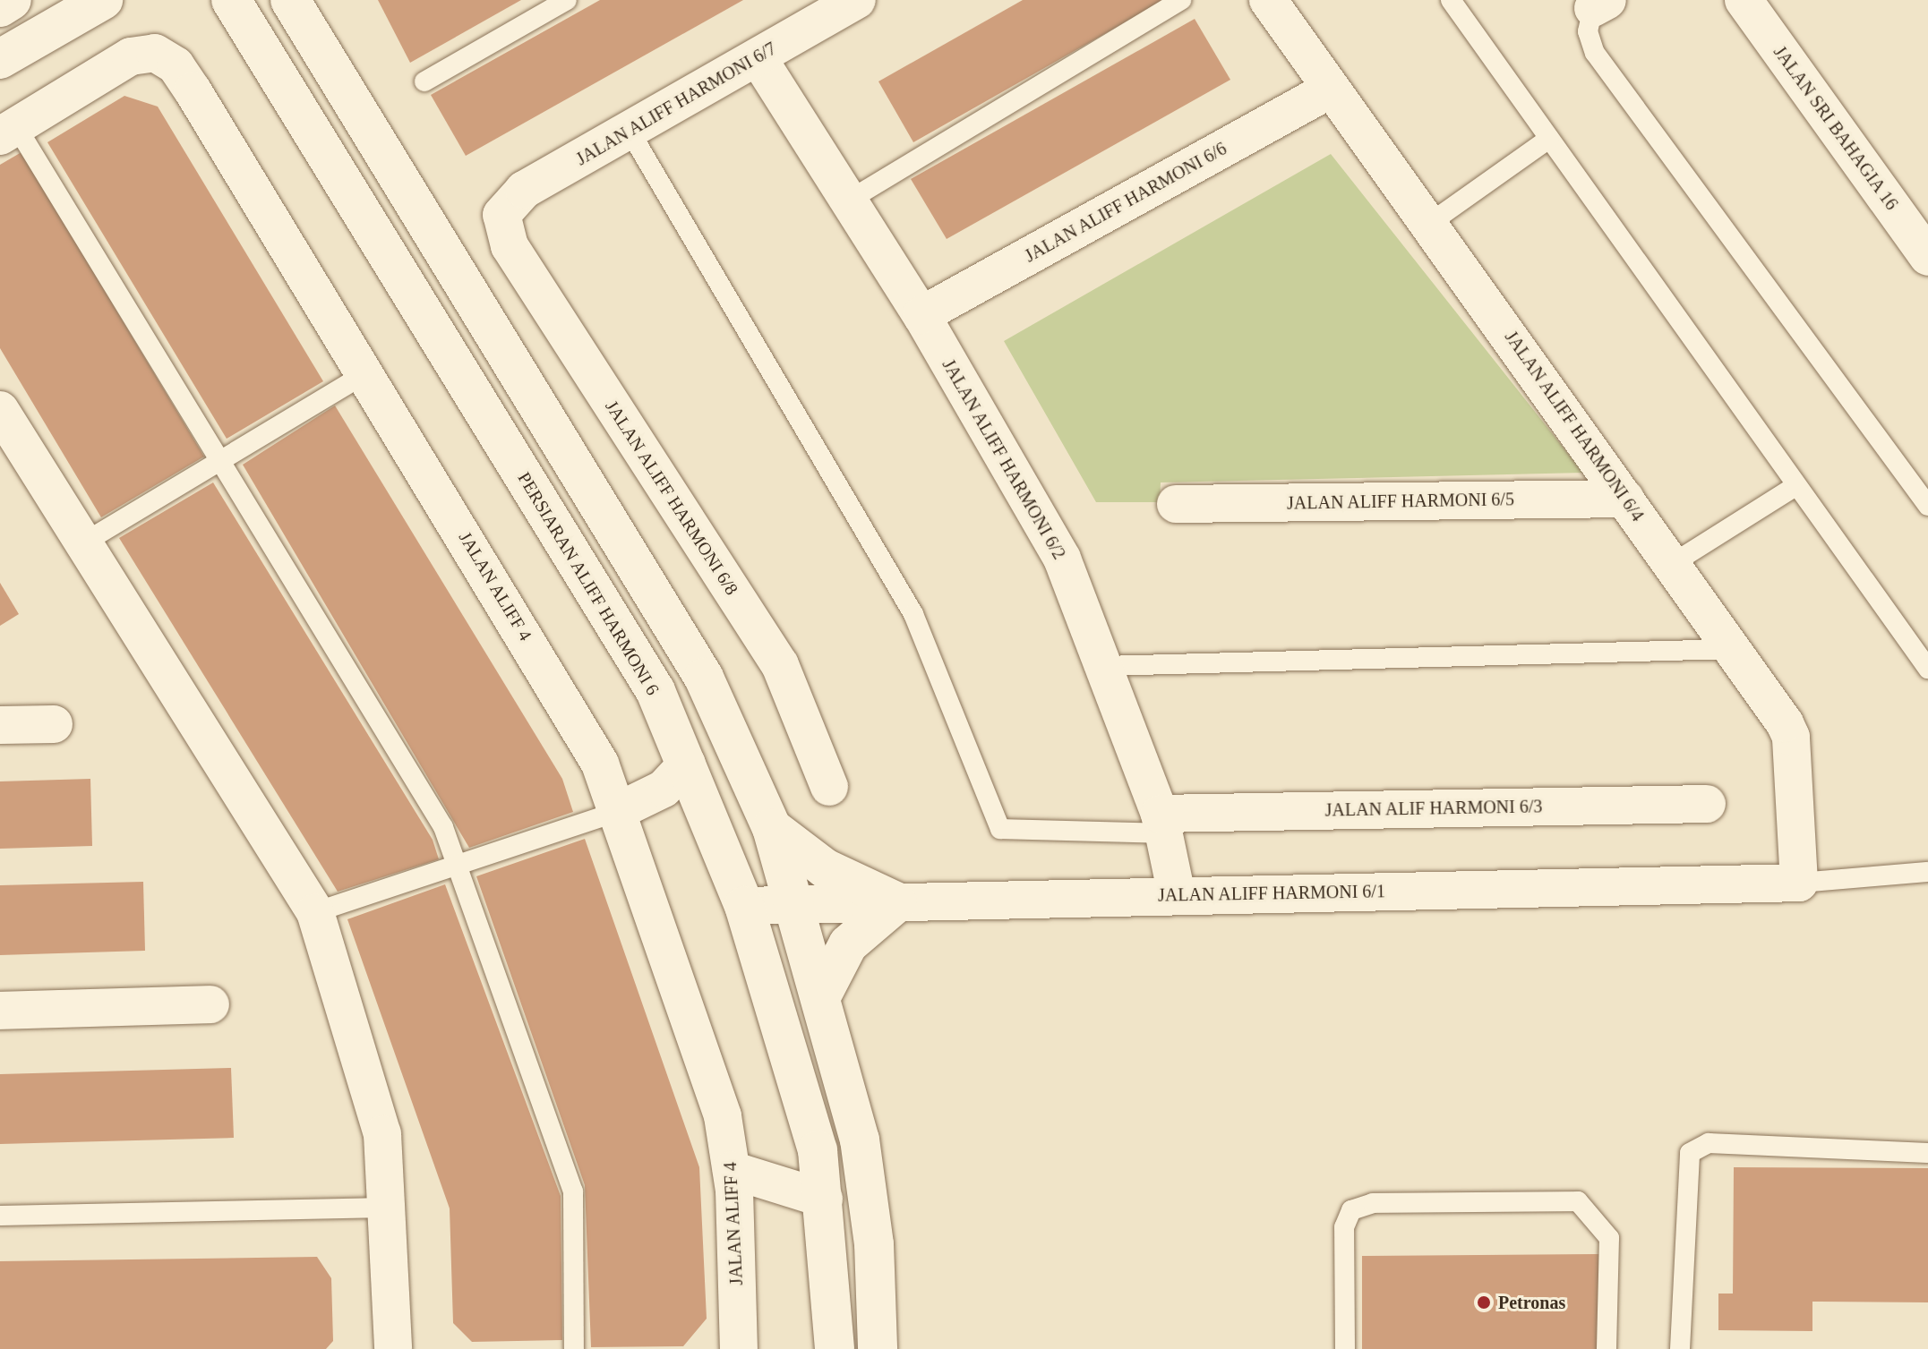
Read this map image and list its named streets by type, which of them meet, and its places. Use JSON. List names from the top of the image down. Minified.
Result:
{"streets":{"street":["JALAN ALIFF HARMONI 6/7","JALAN SRI BAHAGIA 16","JALAN ALIFF HARMONI 6/6","JALAN ALIFF HARMONI 6/4","JALAN ALIFF HARMONI 6/2","JALAN ALIFF HARMONI 6/8","JALAN ALIFF HARMONI 6/5","PERSIARAN ALIFF HARMONI 6","JALAN ALIFF 4","JALAN ALIF HARMONI 6/3","JALAN ALIFF HARMONI 6/1"]},"crossings":[["JALAN ALIFF HARMONI 6/7","JALAN ALIFF HARMONI 6/2"],["JALAN ALIFF HARMONI 6/7","JALAN ALIFF HARMONI 6/8"],["JALAN ALIFF HARMONI 6/6","JALAN ALIFF HARMONI 6/4"],["JALAN ALIFF HARMONI 6/6","JALAN ALIFF HARMONI 6/2"],["JALAN ALIFF HARMONI 6/4","JALAN ALIFF HARMONI 6/5"],["JALAN ALIFF HARMONI 6/4","JALAN ALIFF HARMONI 6/1"],["JALAN ALIFF HARMONI 6/2","JALAN ALIF HARMONI 6/3"],["JALAN ALIFF HARMONI 6/2","JALAN ALIFF HARMONI 6/1"],["PERSIARAN ALIFF HARMONI 6","JALAN ALIFF HARMONI 6/1"]],"places":["Petronas"]}
